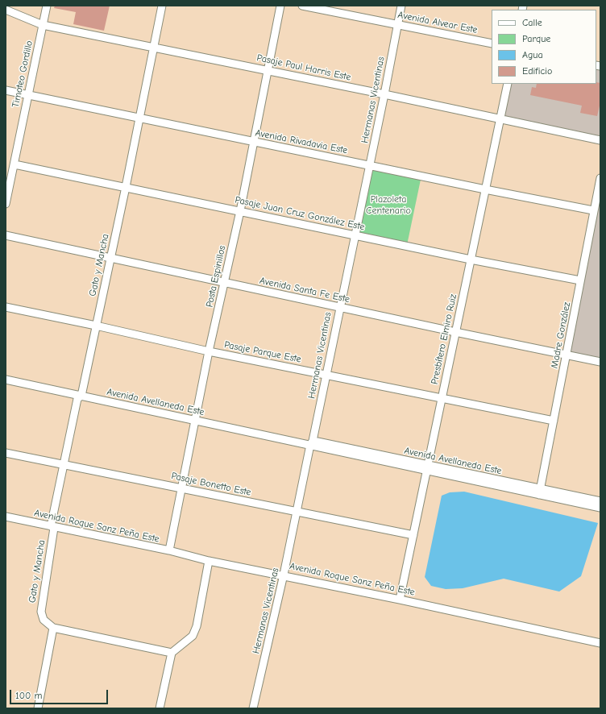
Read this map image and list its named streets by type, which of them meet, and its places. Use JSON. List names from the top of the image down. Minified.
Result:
{"streets":{"street":["Avenida Alvear Este","Pasaje Paul Harris Este","Timoteo Gordillo","Hermanas Vicentinas","Avenida Rivadavia Este","Pasaje Juan Cruz González Este","Gato y Mancha","Posta Espinillos","Avenida Santa Fe Este","Madre González","Presbítero Elmiro Ruiz","Pasaje Parque Este","Avenida Avellaneda Este","Pasaje Bonetto Este","Avenida Roque Sanz Peña Este"]},"crossings":[["Avenida Alvear Este","Hermanas Vicentinas"],["Pasaje Paul Harris Este","Timoteo Gordillo"],["Pasaje Paul Harris Este","Hermanas Vicentinas"],["Pasaje Paul Harris Este","Gato y Mancha"],["Pasaje Paul Harris Este","Posta Espinillos"],["Pasaje Paul Harris Este","Presbítero Elmiro Ruiz"],["Timoteo Gordillo","Avenida Rivadavia Este"],["Timoteo Gordillo","Pasaje Juan Cruz González Este"],["Hermanas Vicentinas","Avenida Rivadavia Este"],["Hermanas Vicentinas","Pasaje Juan Cruz González Este"],["Hermanas Vicentinas","Avenida Santa Fe Este"],["Hermanas Vicentinas","Pasaje Parque Este"],["Hermanas Vicentinas","Avenida Avellaneda Este"],["Hermanas Vicentinas","Pasaje Bonetto Este"],["Hermanas Vicentinas","Avenida Roque Sanz Peña Este"],["Avenida Rivadavia Este","Gato y Mancha"],["Avenida Rivadavia Este","Posta Espinillos"],["Avenida Rivadavia Este","Madre González"],["Avenida Rivadavia Este","Presbítero Elmiro Ruiz"],["Pasaje Juan Cruz González Este","Gato y Mancha"],["Pasaje Juan Cruz González Este","Posta Espinillos"],["Pasaje Juan Cruz González Este","Madre González"],["Pasaje Juan Cruz González Este","Presbítero Elmiro Ruiz"],["Gato y Mancha","Avenida Santa Fe Este"],["Gato y Mancha","Pasaje Parque Este"],["Gato y Mancha","Avenida Avellaneda Este"],["Gato y Mancha","Pasaje Bonetto Este"],["Gato y Mancha","Avenida Roque Sanz Peña Este"],["Posta Espinillos","Avenida Santa Fe Este"],["Posta Espinillos","Pasaje Parque Este"],["Posta Espinillos","Avenida Avellaneda Este"],["Posta Espinillos","Pasaje Bonetto Este"],["Posta Espinillos","Avenida Roque Sanz Peña Este"],["Avenida Santa Fe Este","Madre González"],["Avenida Santa Fe Este","Presbítero Elmiro Ruiz"],["Madre González","Pasaje Parque Este"],["Madre González","Avenida Avellaneda Este"],["Presbítero Elmiro Ruiz","Pasaje Parque Este"],["Presbítero Elmiro Ruiz","Avenida Avellaneda Este"],["Presbítero Elmiro Ruiz","Pasaje Bonetto Este"],["Presbítero Elmiro Ruiz","Avenida Roque Sanz Peña Este"]],"parks":["Plazoleta Centenario"],"legend":["Calle","Parque","Agua","Edificio"],"scale_bar":"100 m"}
